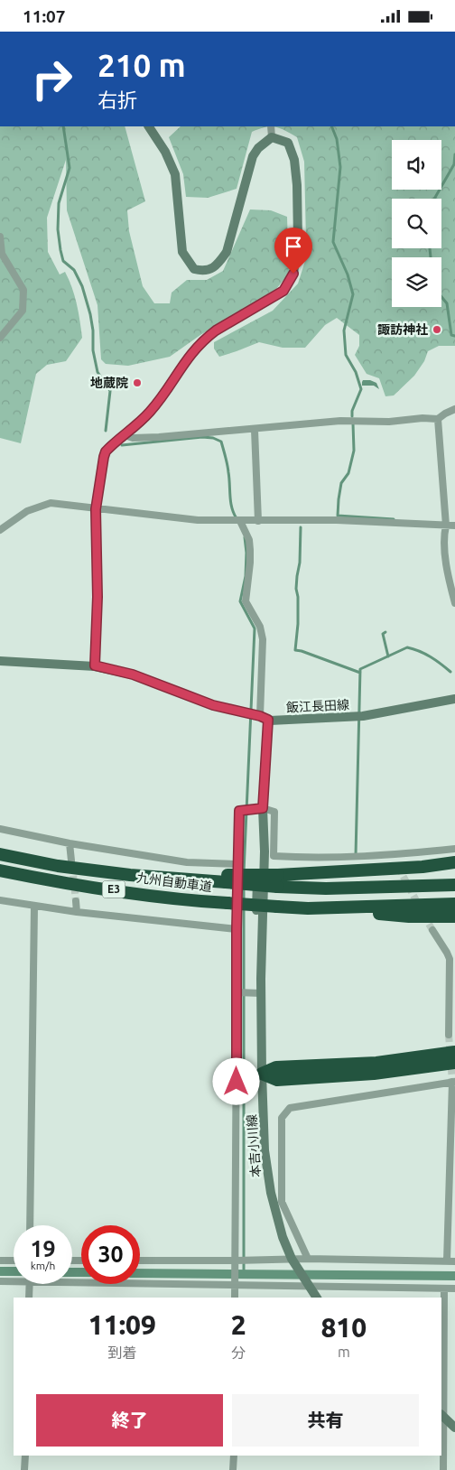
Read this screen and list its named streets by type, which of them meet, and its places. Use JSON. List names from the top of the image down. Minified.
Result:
{"streets":{"highway":["九州自動車道","E3"],"main road":["飯江長田線","本吉小川線"]},"crossings":[["飯江長田線","本吉小川線"]],"places":["諏訪神社","地蔵院"],"page":{"status":"11:07","turn":["210 m","右折"],"speed":"19 km/h","limit":"30","eta":["11:09","到着","2","分","810","m"],"buttons":["終了","共有"]}}
